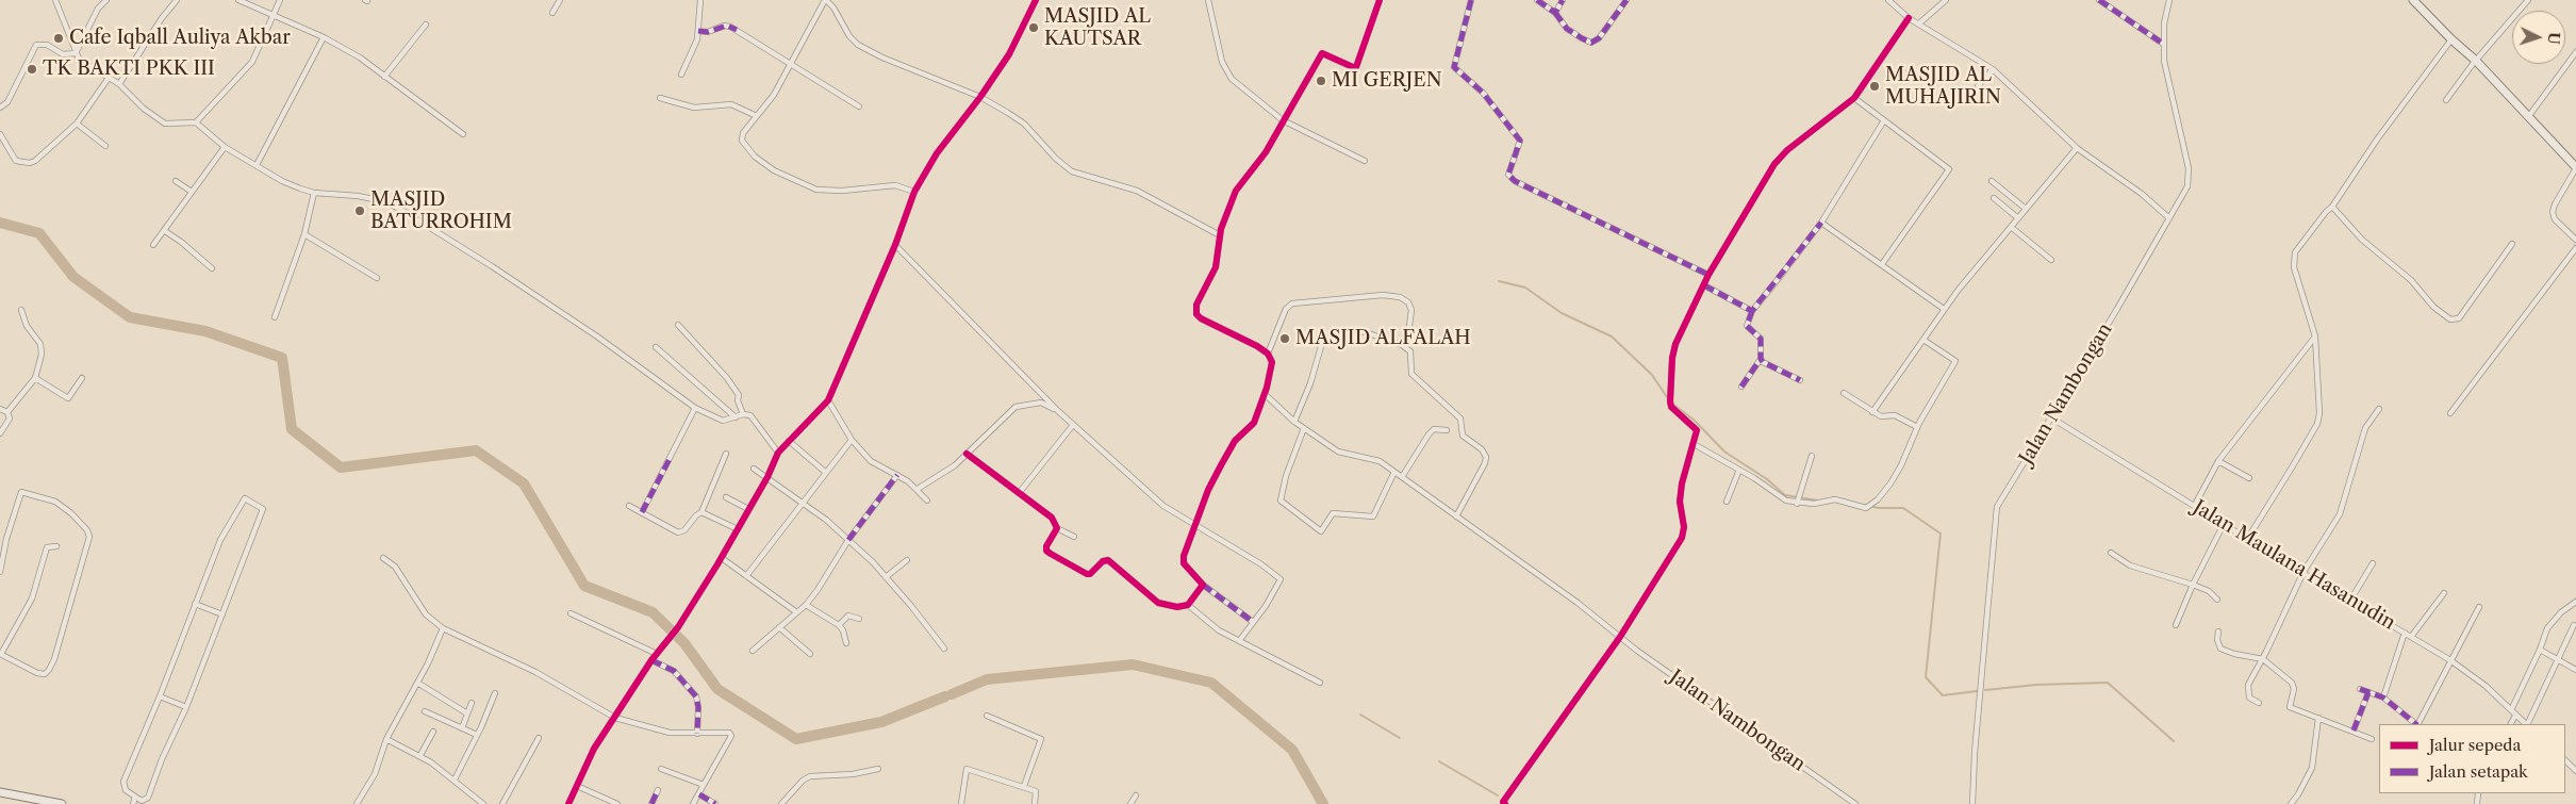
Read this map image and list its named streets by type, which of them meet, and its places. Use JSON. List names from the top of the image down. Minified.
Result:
{"streets":{"street":["Jalan Nambongan","Jalan Maulana Hasanudin"]},"crossings":[["Jalan Nambongan","Jalan Maulana Hasanudin"]],"places":["MASJID AL KAUTSAR","Cafe Iqball Auliya Akbar","TK BAKTI PKK III","MI GERJEN","MASJID AL MUHAJIRIN","MASJID BATURROHIM","MASJID ALFALAH"],"legend":["Jalur sepeda","Jalan setapak"],"north":"right"}
